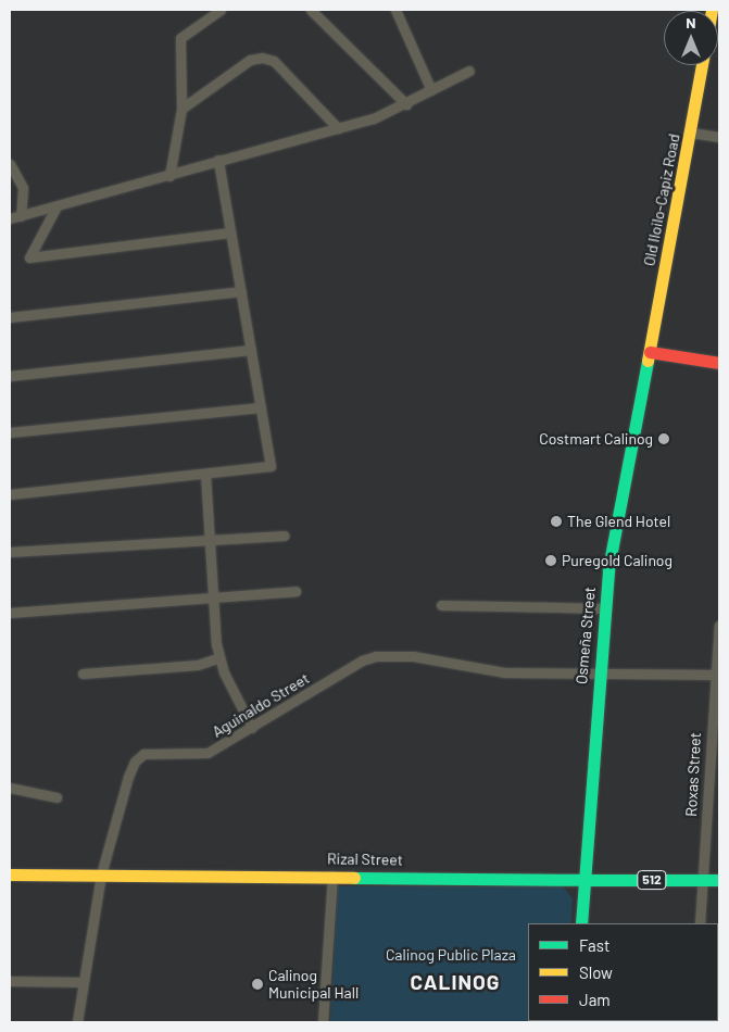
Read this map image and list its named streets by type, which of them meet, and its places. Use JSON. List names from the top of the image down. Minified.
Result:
{"streets":{"main road":["Old Iloilo-Capiz Road","Osmeña Street","Rizal Street","512"],"street":["Aguinaldo Street","Roxas Street"]},"crossings":[["Old Iloilo-Capiz Road","Osmeña Street"],["Osmeña Street","Aguinaldo Street"],["Osmeña Street","Rizal Street"],["Aguinaldo Street","Roxas Street"],["Aguinaldo Street","Rizal Street"],["Roxas Street","Rizal Street"]],"districts":["CALINOG"],"parks":["Calinog Public Plaza"],"places":["Costmart Calinog","The Glend Hotel","Puregold Calinog","Calinog Municipal Hall"],"legend":["Fast","Slow","Jam"],"north":"top"}
